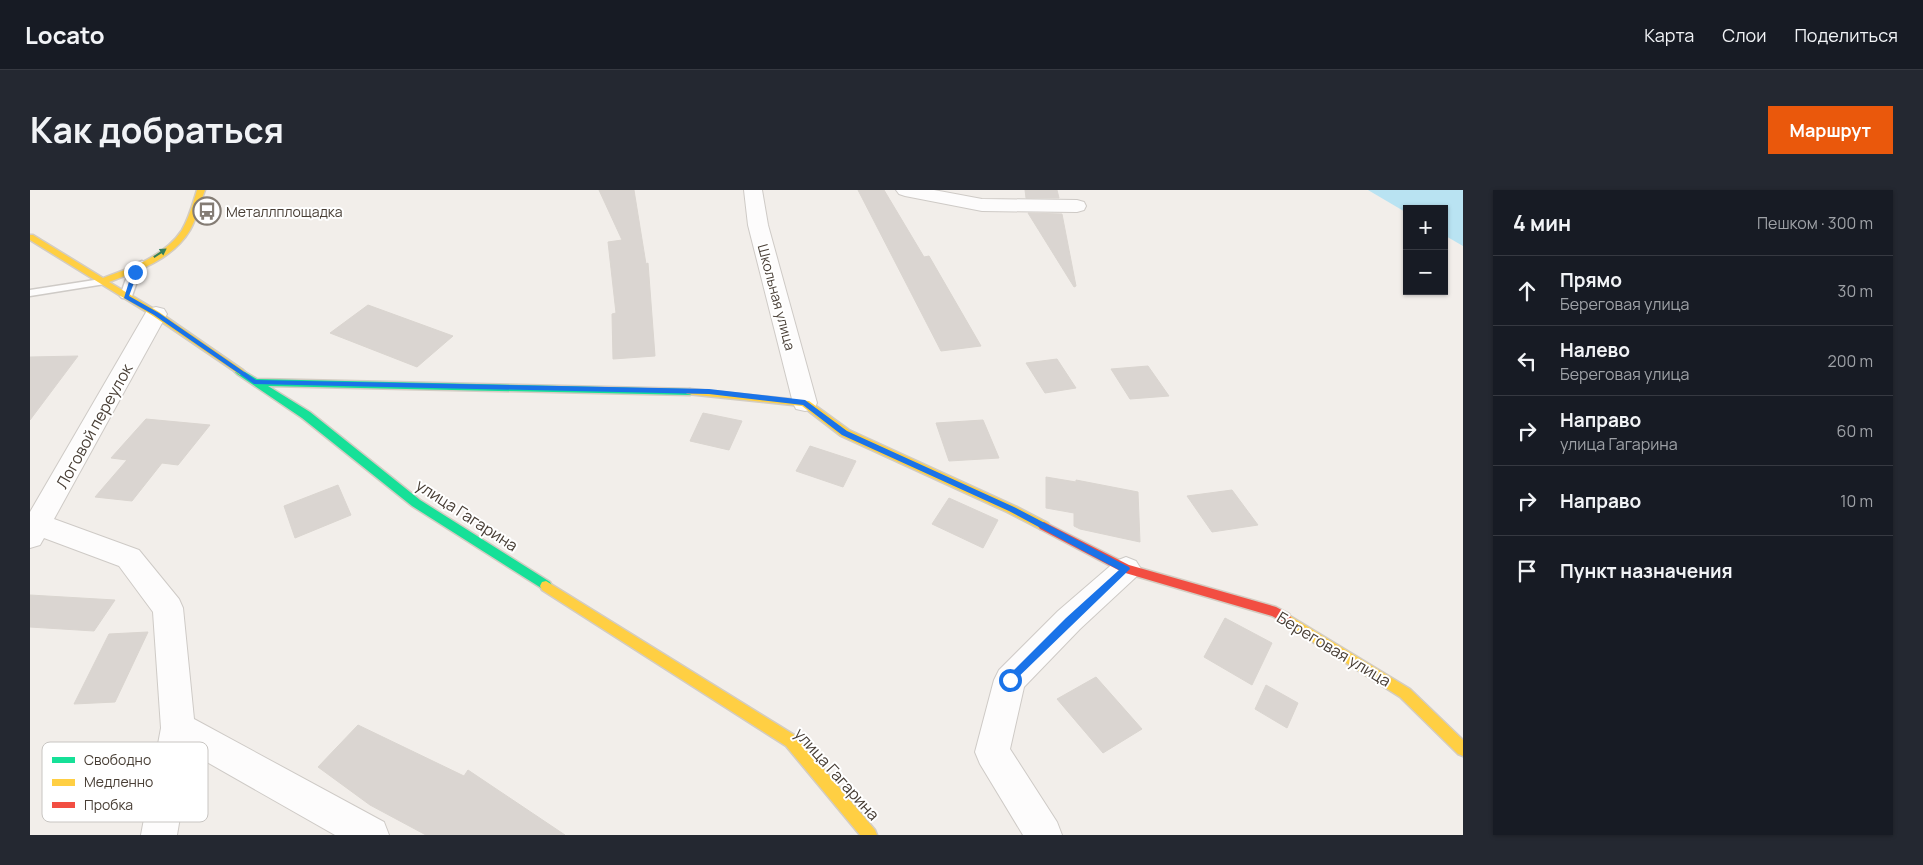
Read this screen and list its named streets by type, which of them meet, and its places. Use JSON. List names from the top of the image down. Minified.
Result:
{"streets":{"street":["Школьная улица","Логовой переулок","улица Гагарина","Береговая улица"]},"crossings":[["Школьная улица","Береговая улица"],["Логовой переулок","улица Гагарина"]],"places":{"bus stop":["Металлплощадка"]},"legend":["Свободно","Медленно","Пробка"],"page":{"header":"Locato","nav":["Карта","Слои","Поделиться"],"title":"Как добраться","buttons":"Маршрут","heading":["4 мин","Пешком · 300 m"],"map_buttons":["+","−"],"list":[["Прямо","Береговая улица","30 m"],["Налево","Береговая улица","200 m"],["Направо","улица Гагарина","60 m"],["Направо","10 m"],"Пункт назначения"]}}
